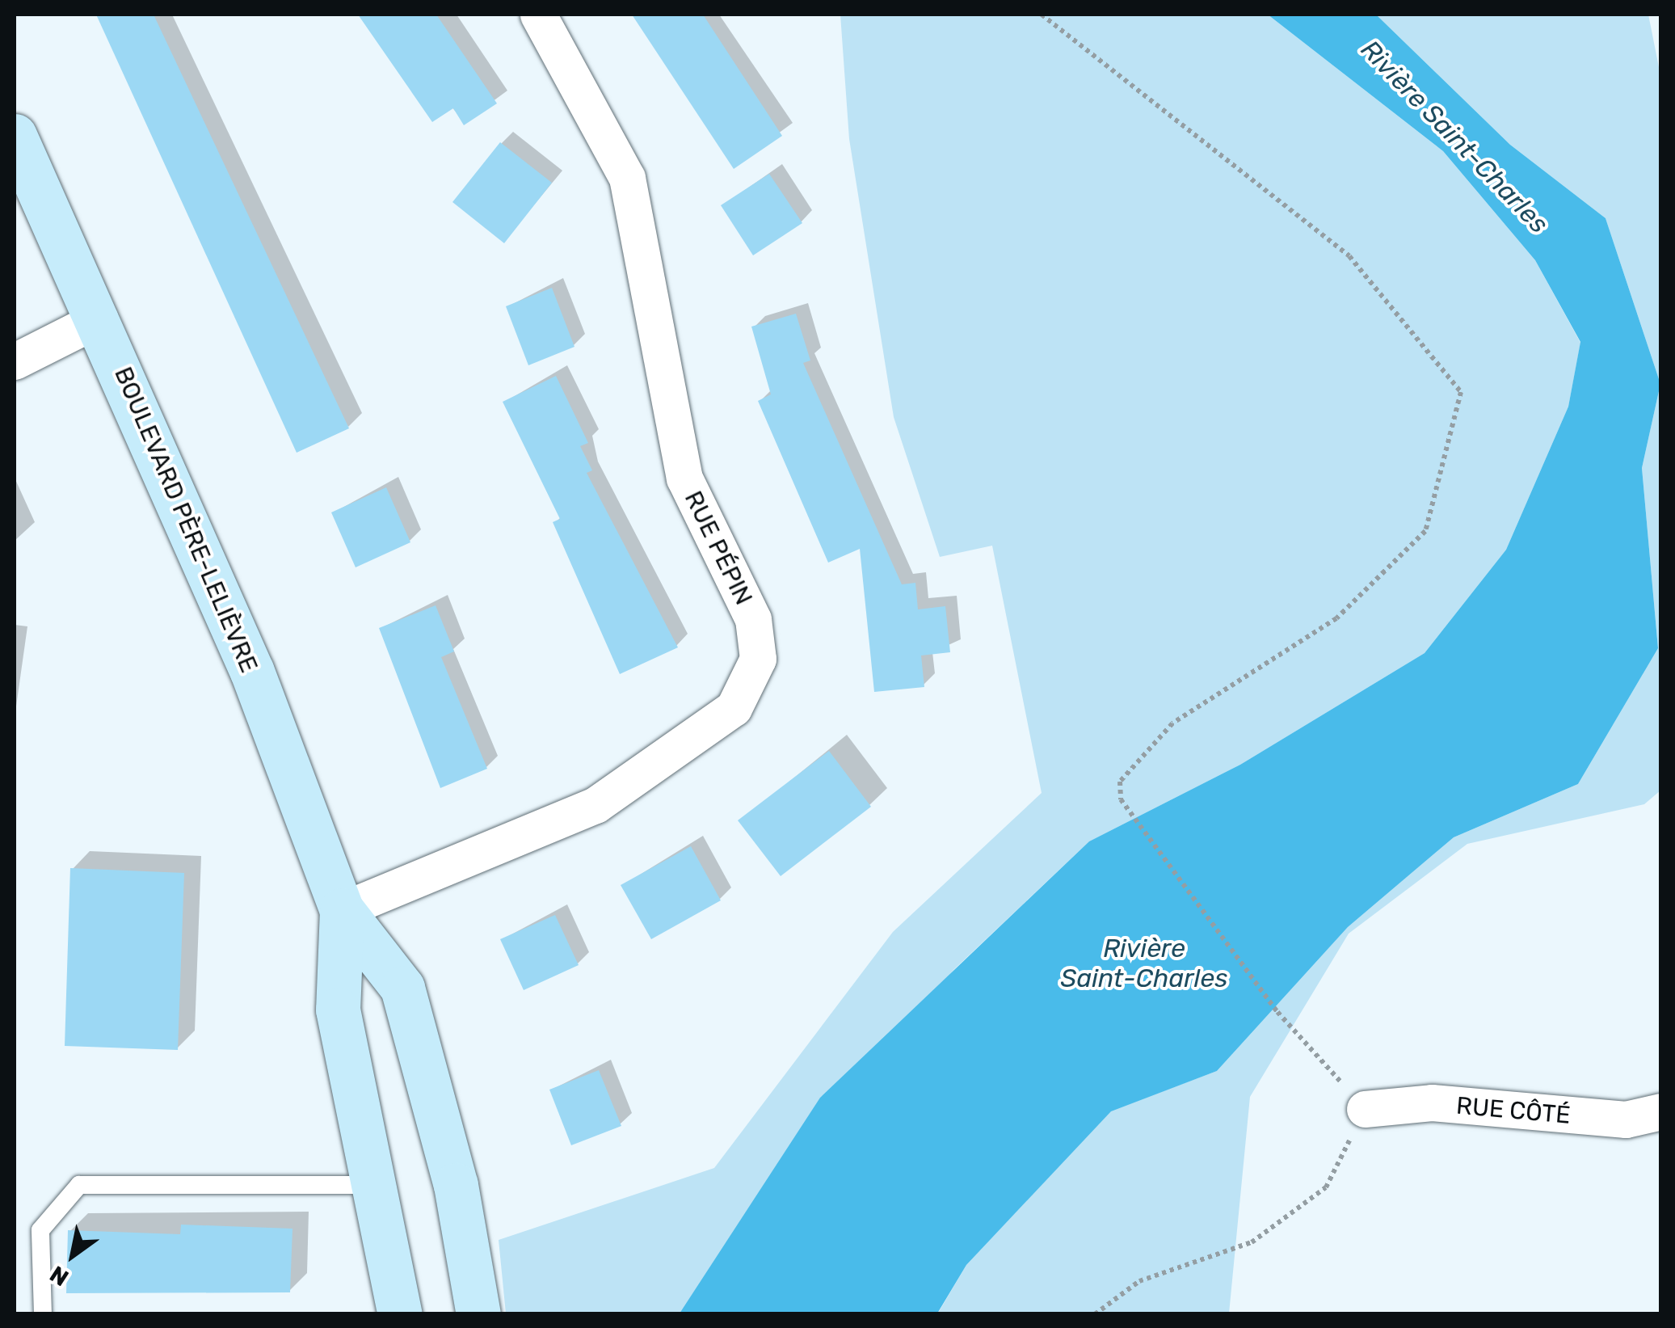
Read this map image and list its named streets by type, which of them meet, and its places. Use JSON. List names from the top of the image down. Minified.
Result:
{"streets":{"main road":["BOULEVARD PÈRE-LELIÈVRE"],"street":["RUE PÉPIN","RUE CÔTÉ"]},"crossings":[["BOULEVARD PÈRE-LELIÈVRE","RUE PÉPIN"]],"water":["Rivière Saint-Charles"],"north":"bottom left"}
